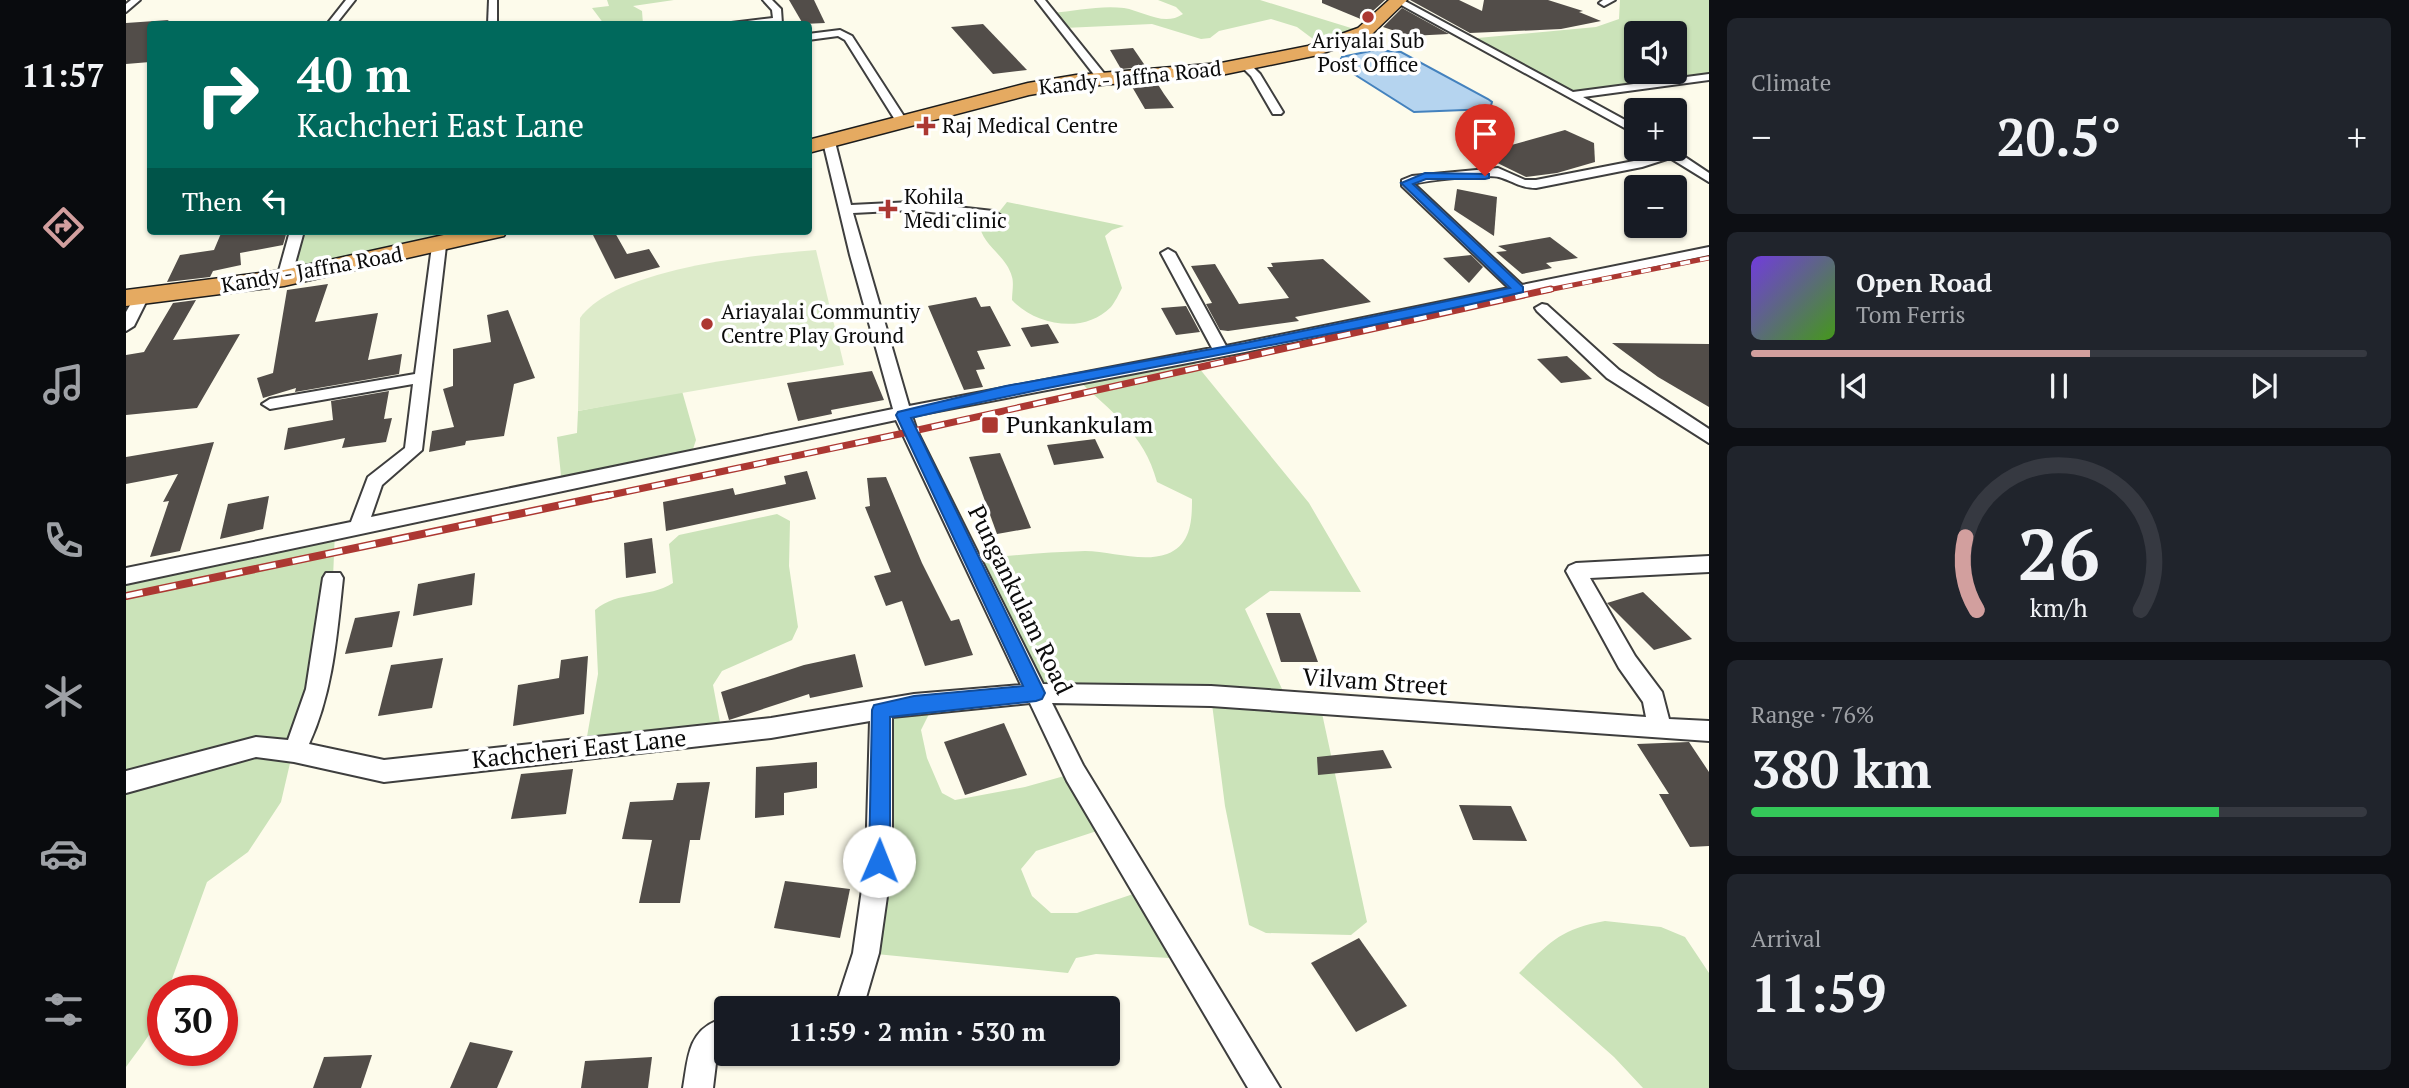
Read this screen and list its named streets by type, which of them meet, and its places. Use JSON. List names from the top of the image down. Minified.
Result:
{"streets":{"highway":["Kandy - Jaffna Road"],"street":["Pungankulam Road","Vilvam Street","Kachcheri East Lane"]},"crossings":[["Kandy - Jaffna Road","Pungankulam Road"],["Pungankulam Road","Vilvam Street"],["Pungankulam Road","Kachcheri East Lane"],["Vilvam Street","Kachcheri East Lane"]],"places":{"other":["Ariyalai Sub Post Office","Ariayalai Communtiy Centre Play Ground"],"health":["Raj Medical Centre","Kohila Medi clinic"],"transit":["Punkankulam"]},"page":{"tabs":"11:57","tile":["Climate",["Range · 76%","380 km"],["Arrival","11:59"]],"map_buttons":["+","−"],"turn":["40 m","Kachcheri East Lane"],"heat":["−","20.5°","+"],"then":"Then","song":["Open Road","Tom Ferris"],"limit":"30","trip":"11:59 · 2 min · 530 m","gauge":["26","km/h"]}}
